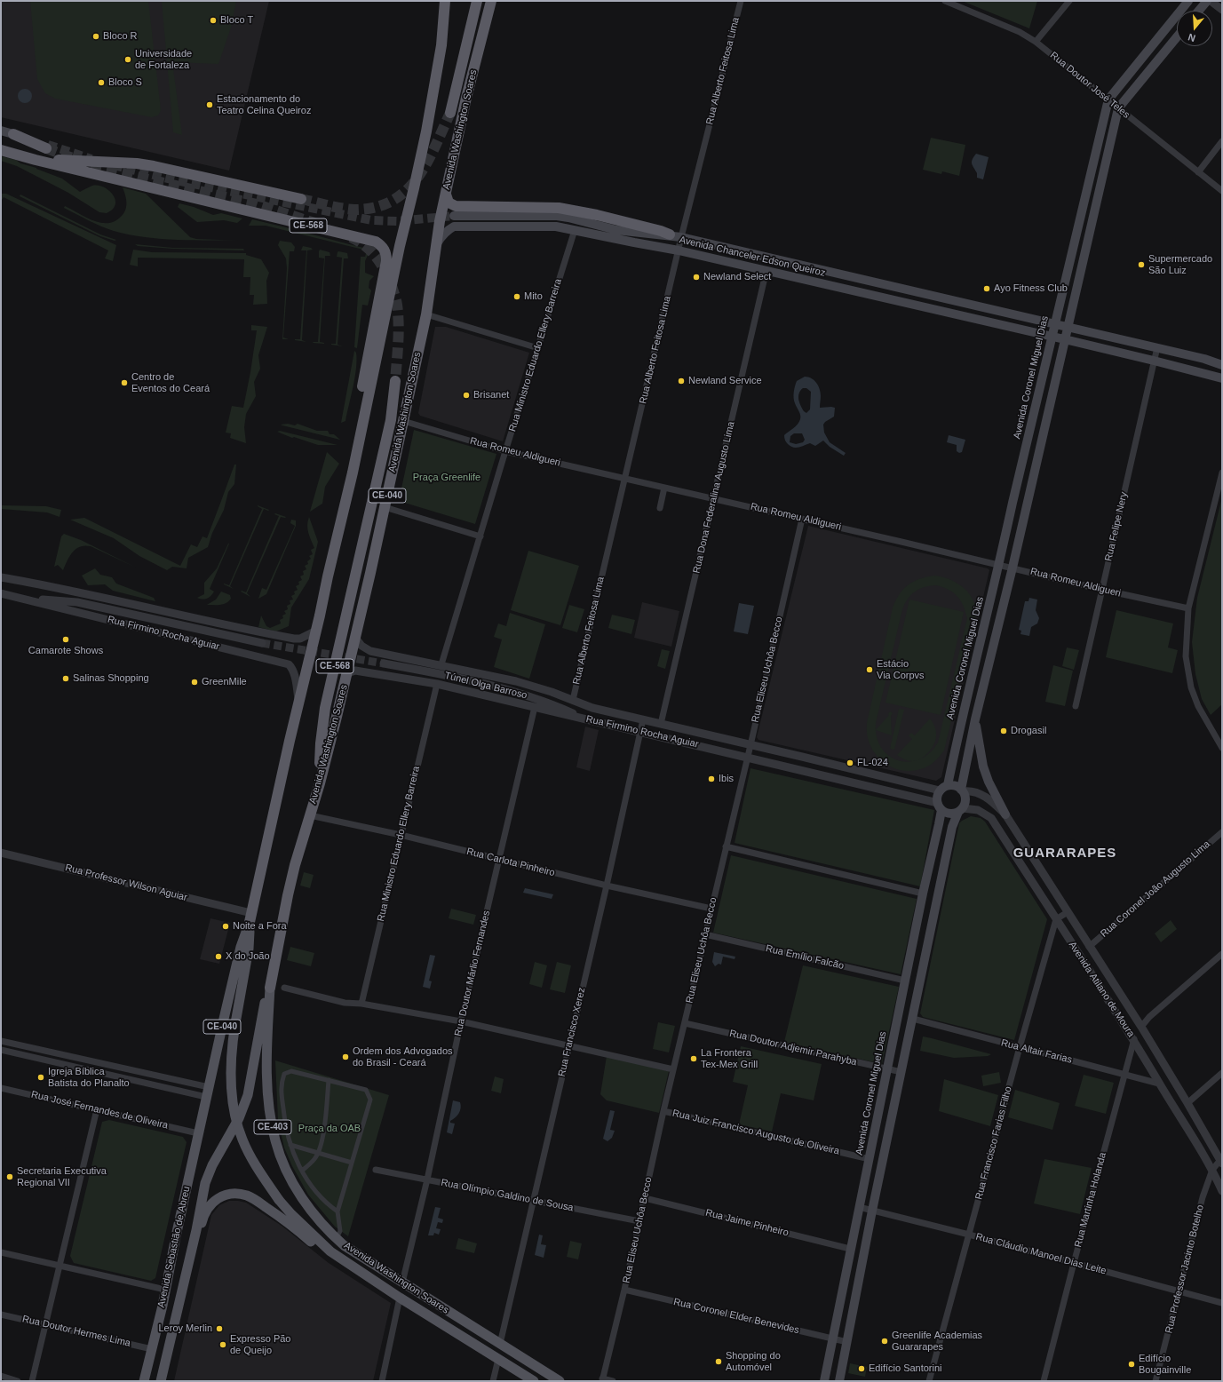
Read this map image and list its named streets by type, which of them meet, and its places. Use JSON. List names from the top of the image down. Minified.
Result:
{"streets":{"highway":["Avenida Washington Soares","CE-568","CE-040"],"main road":["Avenida Chanceler Edson Queiroz","Avenida Coronel Miguel Dias","CE-403","Avenida Sebastião de Abreu"],"street":["Rua Alberto Feitosa Lima","Rua Doutor José Teles","Rua Ministro Eduardo Ellery Barreira","Rua Romeu Aldigueri","Rua Dona Federalina Augusto Lima","Rua Felipe Nery","Rua Firmino Rocha Aguiar","Rua Eliseu Uchôa Becco","Túnel Olga Barroso","Rua Carlota Pinheiro","Rua Professor Wilson Aguiar","Rua Coronel João Augusto Lima","Rua Emílio Falcão","Rua Doutor Márlio Fernandes","Avenida Atilano de Moura","Rua Francisco Xerez","Rua Doutor Adjemir Parahyba","Rua Altair Farias","Rua José Fernandes de Oliveira","Rua Juiz Francisco Augusto de Oliveira","Rua Francisco Farias Filho","Rua Olímpio Galdino de Sousa","Rua Martinha Holanda","Rua Jaime Pinheiro","Rua Cláudio Manoel Dias Leite","Rua Professor Jacinto Botelho","Rua Coronel Elder Benevides","Rua Doutor Hermes Lima"]},"crossings":[["Rua Alberto Feitosa Lima","Avenida Chanceler Edson Queiroz"],["Rua Alberto Feitosa Lima","Rua Romeu Aldigueri"],["Rua Alberto Feitosa Lima","Rua Firmino Rocha Aguiar"],["Rua Doutor José Teles","Avenida Coronel Miguel Dias"],["Avenida Washington Soares","CE-568"],["Avenida Washington Soares","Avenida Chanceler Edson Queiroz"],["Avenida Washington Soares","Rua Romeu Aldigueri"],["Avenida Washington Soares","Rua Firmino Rocha Aguiar"],["Avenida Washington Soares","Rua Carlota Pinheiro"],["Avenida Washington Soares","Rua Professor Wilson Aguiar"],["Avenida Washington Soares","Rua Doutor Márlio Fernandes"],["Avenida Washington Soares","Rua Francisco Xerez"],["Avenida Washington Soares","Rua José Fernandes de Oliveira"],["Avenida Washington Soares","Avenida Sebastião de Abreu"],["Avenida Chanceler Edson Queiroz","Rua Ministro Eduardo Ellery Barreira"],["Avenida Chanceler Edson Queiroz","Avenida Coronel Miguel Dias"],["Avenida Chanceler Edson Queiroz","Rua Dona Federalina Augusto Lima"],["Avenida Chanceler Edson Queiroz","Rua Felipe Nery"],["Rua Ministro Eduardo Ellery Barreira","Rua Romeu Aldigueri"],["Rua Ministro Eduardo Ellery Barreira","Rua Firmino Rocha Aguiar"],["Rua Ministro Eduardo Ellery Barreira","Rua Carlota Pinheiro"],["Avenida Coronel Miguel Dias","Rua Romeu Aldigueri"],["Avenida Coronel Miguel Dias","Rua Firmino Rocha Aguiar"],["Avenida Coronel Miguel Dias","Rua Emílio Falcão"],["Avenida Coronel Miguel Dias","Avenida Atilano de Moura"],["Avenida Coronel Miguel Dias","Rua Doutor Adjemir Parahyba"],["Avenida Coronel Miguel Dias","Rua Juiz Francisco Augusto de Oliveira"],["Avenida Coronel Miguel Dias","Rua Jaime Pinheiro"],["Avenida Coronel Miguel Dias","Rua Cláudio Manoel Dias Leite"],["Avenida Coronel Miguel Dias","Rua Coronel Elder Benevides"],["Rua Romeu Aldigueri","Rua Dona Federalina Augusto Lima"],["Rua Romeu Aldigueri","Rua Felipe Nery"],["Rua Romeu Aldigueri","Rua Eliseu Uchôa Becco"],["Rua Dona Federalina Augusto Lima","Rua Firmino Rocha Aguiar"],["Rua Firmino Rocha Aguiar","Rua Eliseu Uchôa Becco"],["Rua Firmino Rocha Aguiar","Túnel Olga Barroso"],["Rua Firmino Rocha Aguiar","Rua Doutor Márlio Fernandes"],["Rua Firmino Rocha Aguiar","Avenida Atilano de Moura"],["Rua Firmino Rocha Aguiar","Rua Francisco Xerez"],["Rua Eliseu Uchôa Becco","Rua Carlota Pinheiro"],["Rua Eliseu Uchôa Becco","Rua Emílio Falcão"],["Rua Eliseu Uchôa Becco","Rua Doutor Adjemir Parahyba"],["Rua Eliseu Uchôa Becco","Rua Juiz Francisco Augusto de Oliveira"],["Rua Eliseu Uchôa Becco","Rua Olímpio Galdino de Sousa"],["Rua Eliseu Uchôa Becco","Rua Jaime Pinheiro"],["Rua Eliseu Uchôa Becco","Rua Coronel Elder Benevides"],["Rua Carlota Pinheiro","Rua Doutor Márlio Fernandes"],["Rua Carlota Pinheiro","Rua Francisco Xerez"],["Rua Coronel João Augusto Lima","Avenida Atilano de Moura"],["Rua Doutor Márlio Fernandes","Rua Olímpio Galdino de Sousa"],["Avenida Atilano de Moura","Rua Altair Farias"],["Avenida Atilano de Moura","Rua Francisco Farias Filho"],["Avenida Atilano de Moura","Rua Martinha Holanda"],["Avenida Atilano de Moura","Rua Professor Jacinto Botelho"],["Rua Francisco Xerez","Rua Olímpio Galdino de Sousa"],["Rua Altair Farias","Rua Francisco Farias Filho"],["Rua Altair Farias","Rua Martinha Holanda"],["Rua José Fernandes de Oliveira","Avenida Sebastião de Abreu"],["Rua Francisco Farias Filho","Rua Cláudio Manoel Dias Leite"],["Rua Martinha Holanda","Rua Cláudio Manoel Dias Leite"],["Avenida Sebastião de Abreu","Rua Doutor Hermes Lima"],["Rua Cláudio Manoel Dias Leite","Rua Professor Jacinto Botelho"]],"districts":["GUARARAPES"],"parks":["Praça Greenlife","Praça da OAB"],"places":["Bloco T","Bloco R","Universidade de Fortaleza","Bloco S","Estacionamento do Teatro Celina Queiroz","Supermercado São Luiz","Newland Select","Ayo Fitness Club","Mito","Newland Service","Centro de Eventos do Ceará","Brisanet","Camarote Shows","Estácio Via Corpvs","Salinas Shopping","GreenMile","Drogasil","FL-024","Ibis","Noite a Fora","X do João","Ordem dos Advogados do Brasil - Ceará","La Frontera Tex-Mex Grill","Igreja Bíblica Batista do Planalto","Secretaria Executiva Regional VII","Leroy Merlin","Greenlife Academias Guararapes","Expresso Pão de Queijo","Shopping do Automóvel","Edifício Bougainville","Edifício Santorini"],"north":"bottom"}
